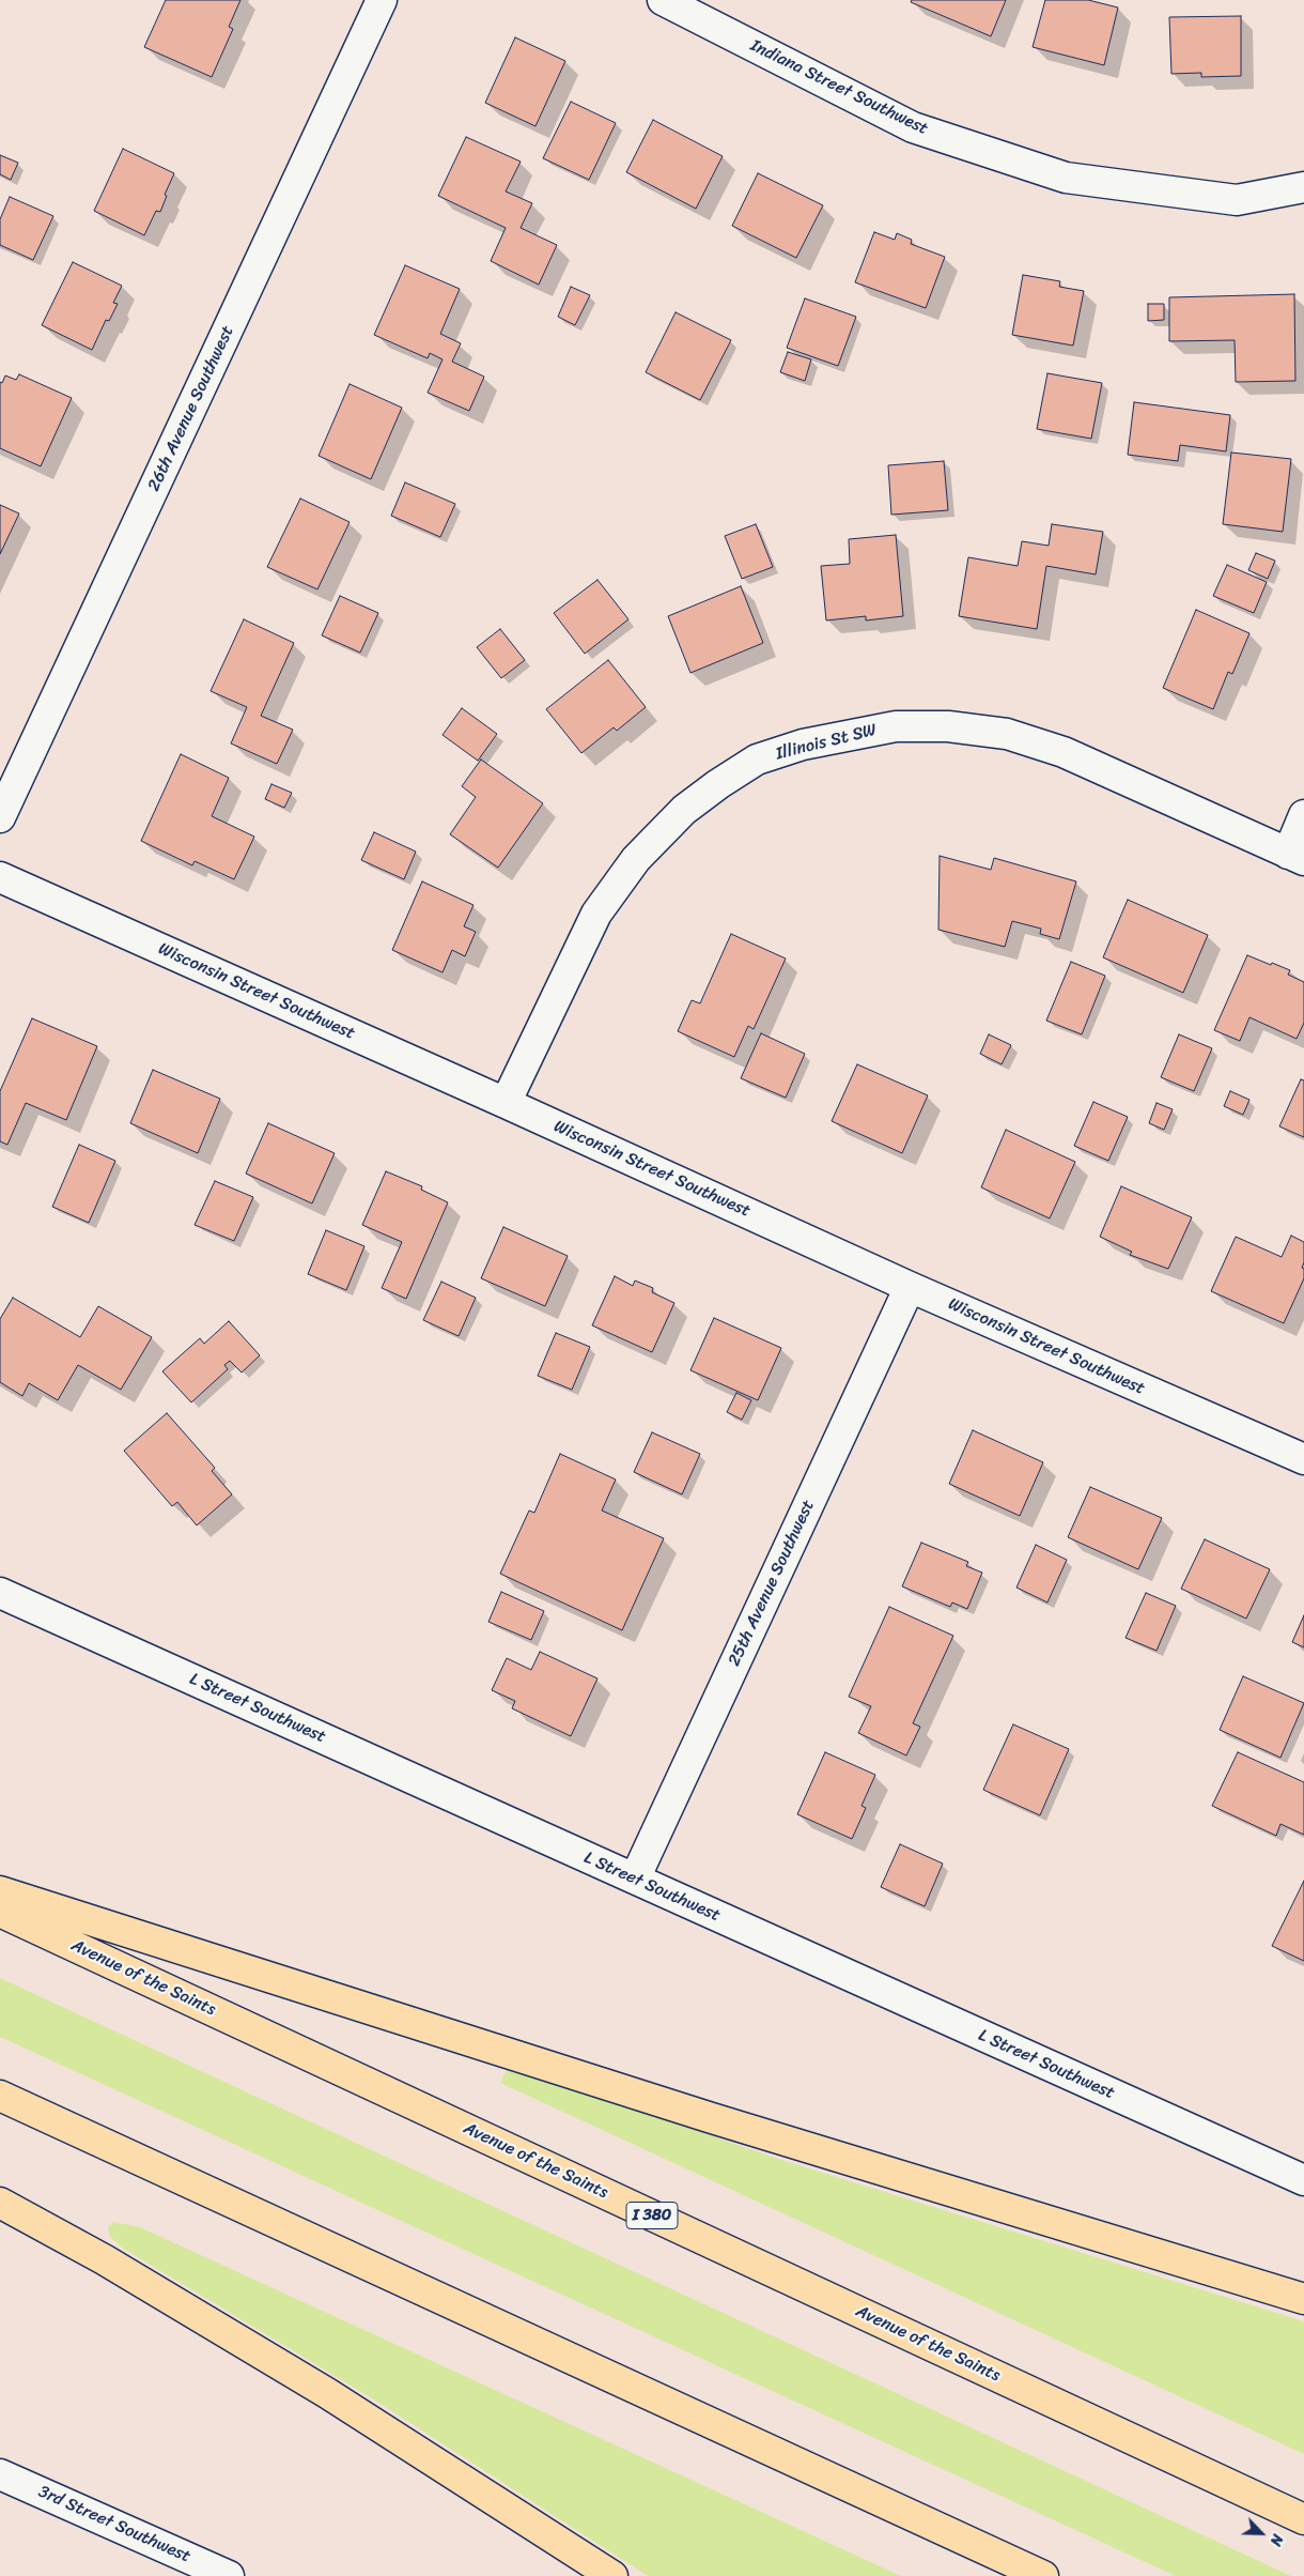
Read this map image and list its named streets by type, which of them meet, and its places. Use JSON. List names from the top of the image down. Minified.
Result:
{"streets":{"highway":["Avenue of the Saints","I 380"],"street":["Indiana Street Southwest","26th Avenue Southwest","Illinois St SW","Wisconsin Street Southwest","25th Avenue Southwest","L Street Southwest","3rd Street Southwest"]},"crossings":[["Illinois St SW","Wisconsin Street Southwest"],["Wisconsin Street Southwest","25th Avenue Southwest"],["25th Avenue Southwest","L Street Southwest"]],"north":"bottom right"}
